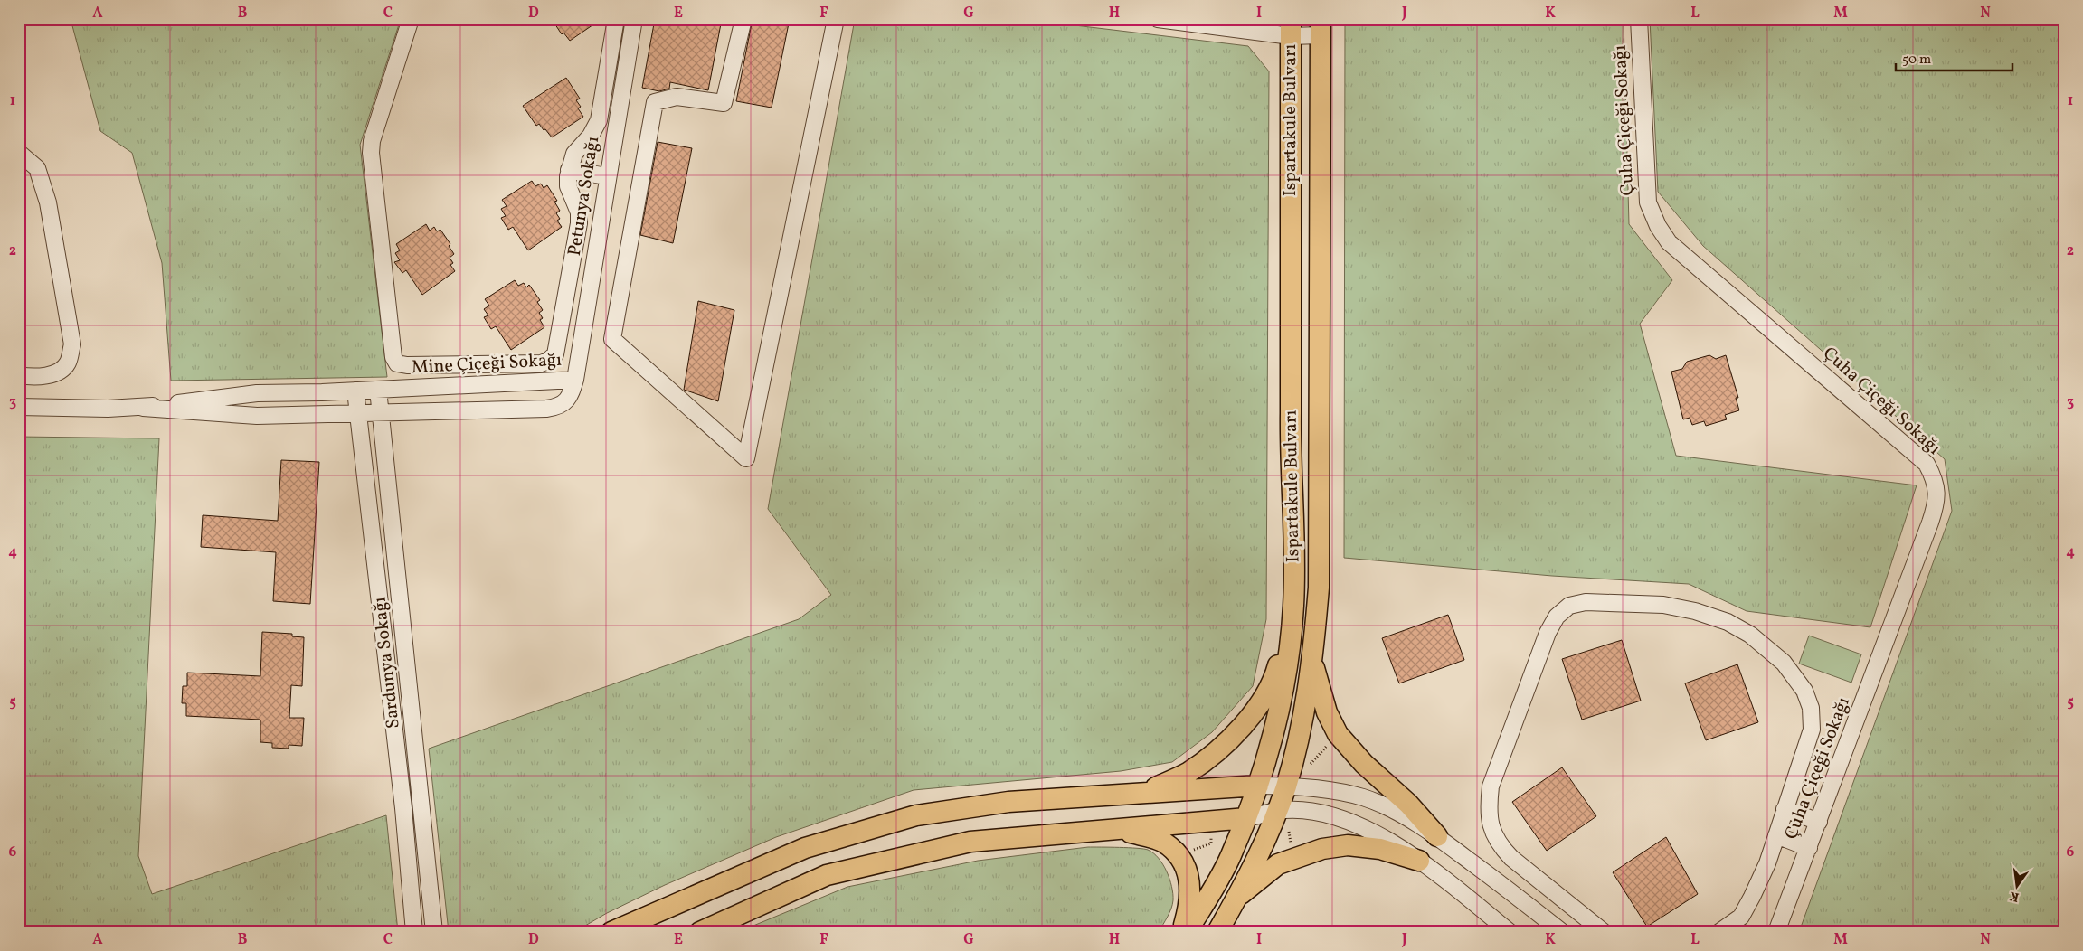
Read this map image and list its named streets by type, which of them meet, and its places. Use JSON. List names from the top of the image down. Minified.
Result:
{"streets":{"main road":["Ispartakule Bulvarı"],"street":["Çuha Çiçeği Sokağı","Petunya Sokağı","Mine Çiçeği Sokağı","Sardunya Sokağı"]},"crossings":[["Petunya Sokağı","Mine Çiçeği Sokağı"],["Mine Çiçeği Sokağı","Sardunya Sokağı"]],"scale_bar":"50 m","north":"bottom","grid":{"columns":["A","B","C","D","E","F","G","H","I","J","K","L","M","N"],"rows":["1","2","3","4","5","6"]}}
